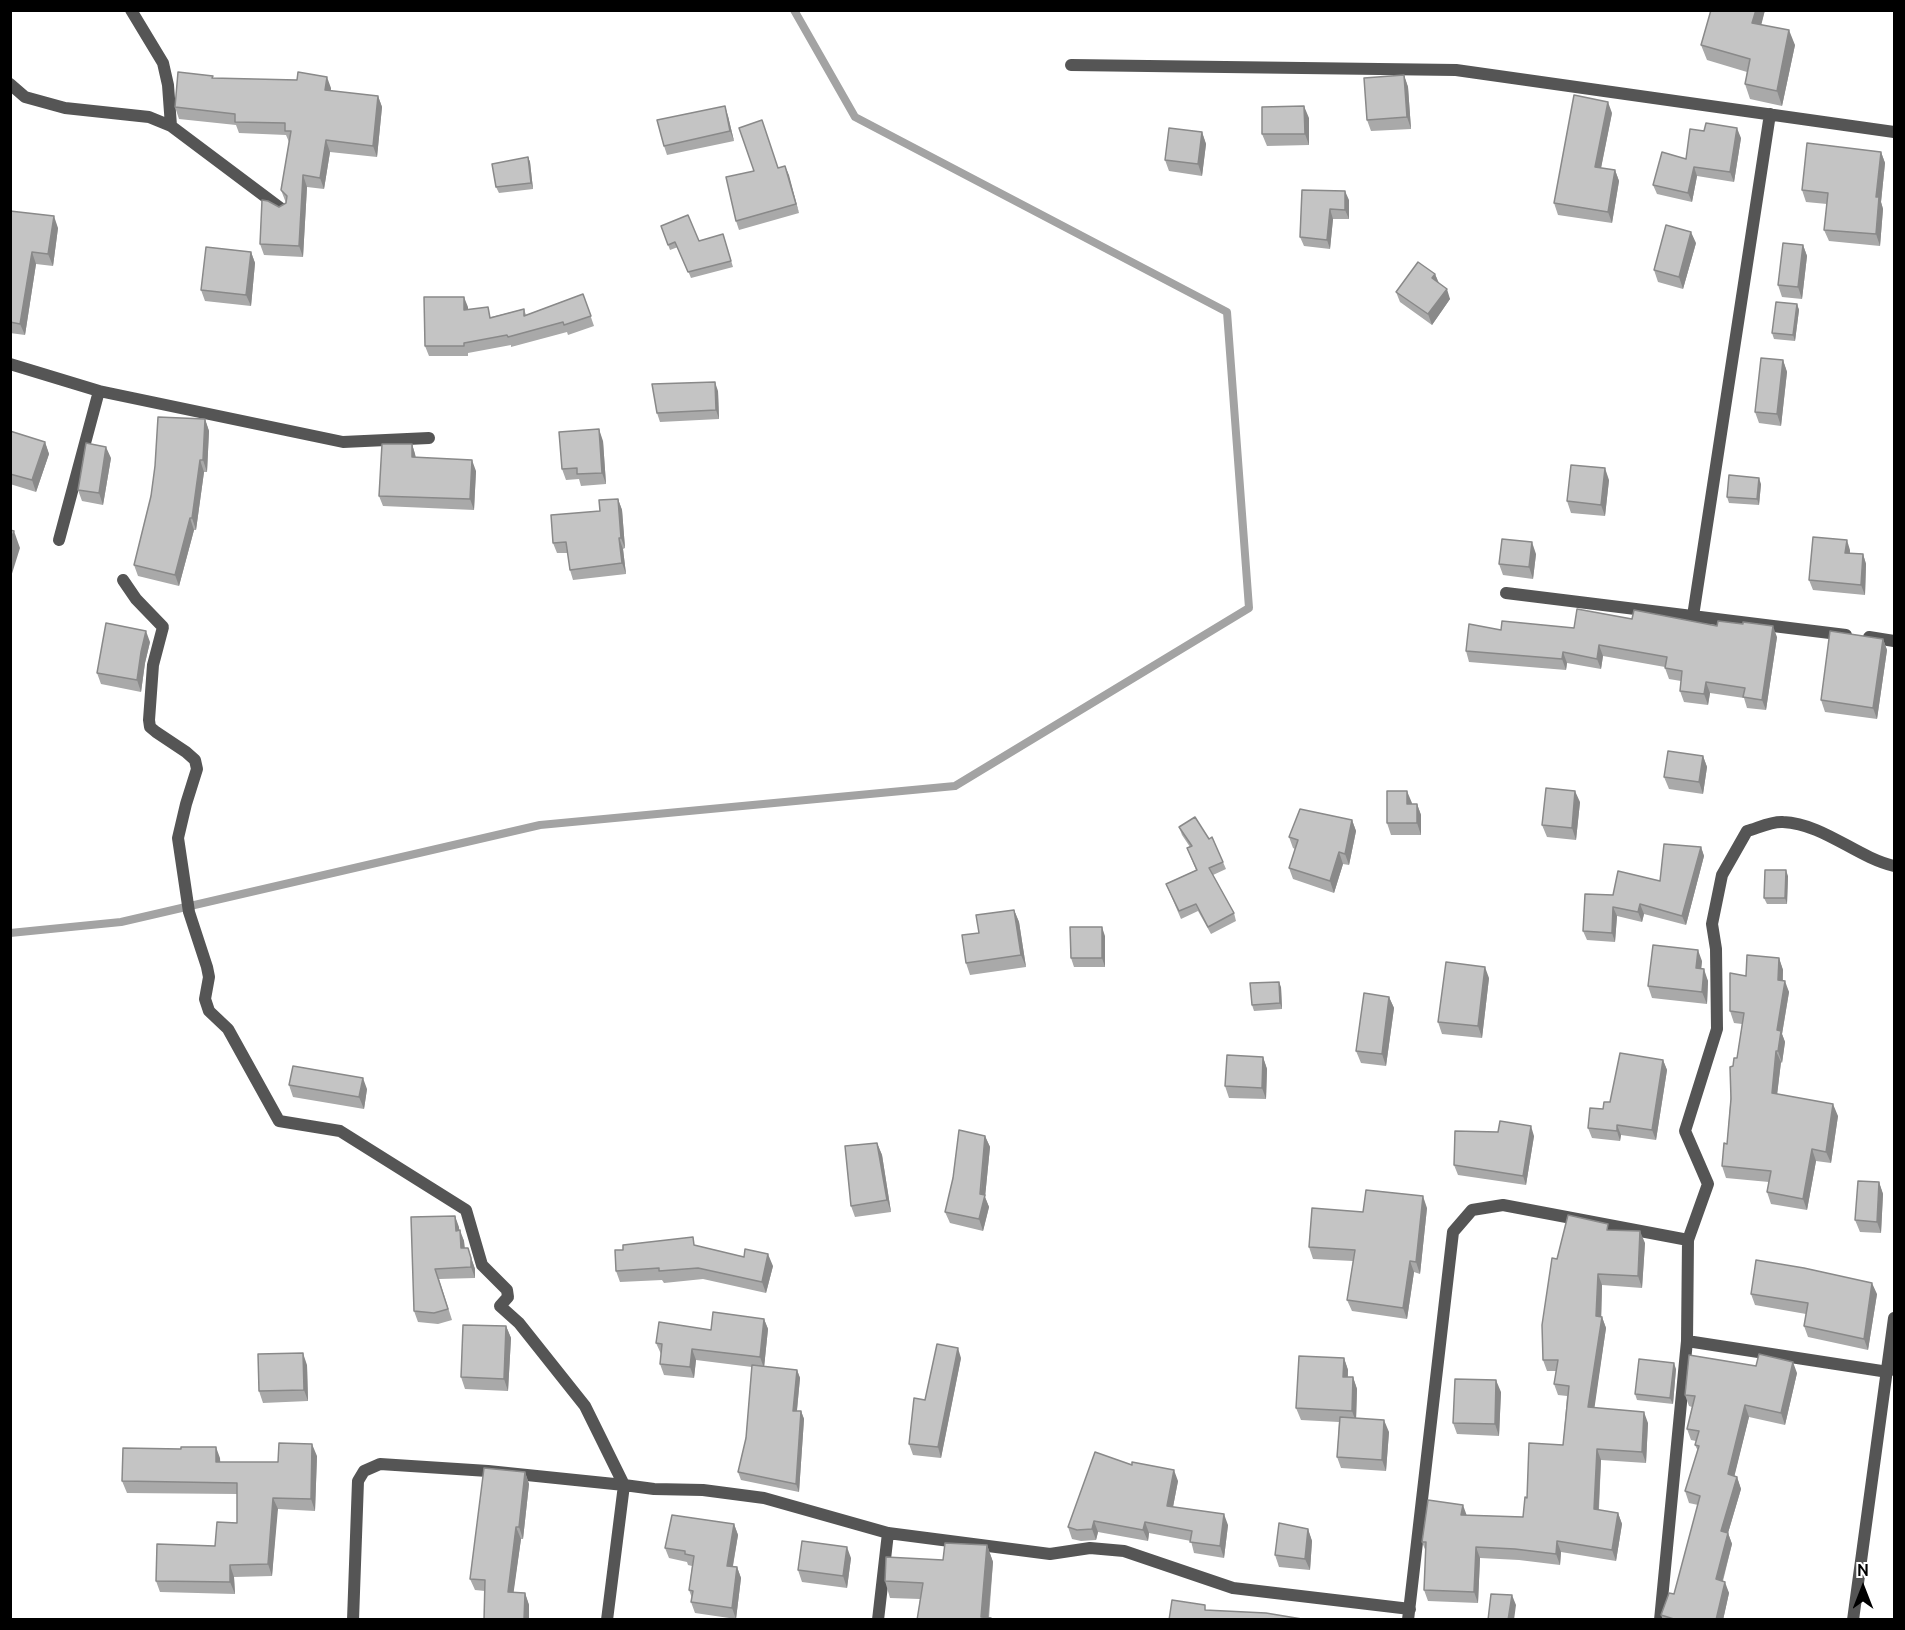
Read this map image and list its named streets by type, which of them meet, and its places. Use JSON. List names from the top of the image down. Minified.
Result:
{"north":"top"}
